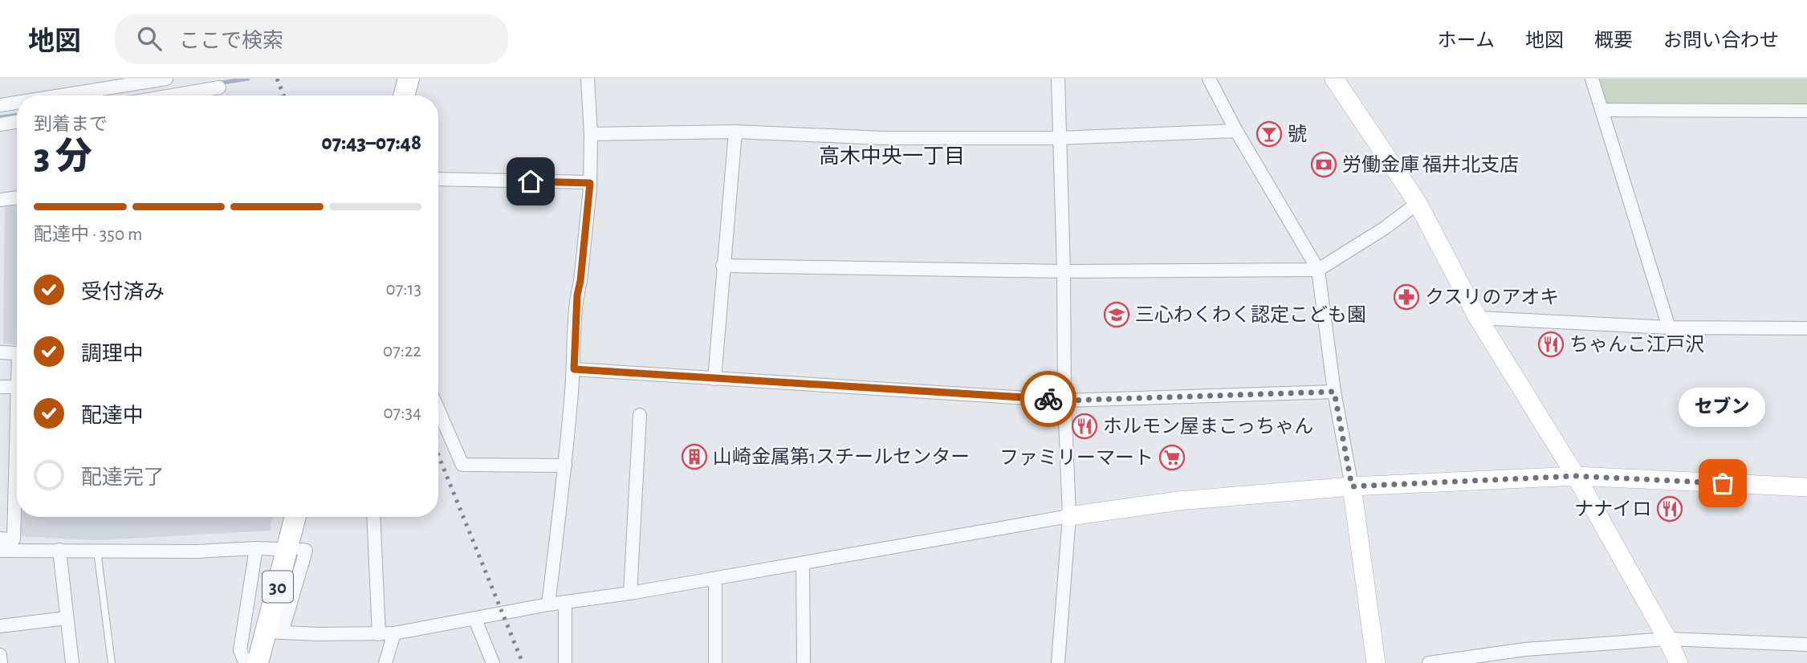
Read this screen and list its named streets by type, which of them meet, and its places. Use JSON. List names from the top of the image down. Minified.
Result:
{"streets":{"main road":["30"]},"districts":["高木中央一丁目"],"places":{"bar":["號"],"bank":["労働金庫 福井北支店"],"pharmacy":["クスリのアオキ"],"school or university":["三心わくわく認定こども園"],"restaurant":["ちゃんこ江戸沢","ホルモン屋まこっちゃん","ナナイロ"],"building":["山崎金属第1スチールセンター"],"supermarket":["ファミリーマート"],"other":["セブン"]},"page":{"header":"地図","search":"ここで検索","nav":["ホーム","地図","概要","お問い合わせ"],"heading":["3 分","到着まで","07:43–07:48"],"bar":"配達中 · 350 m","list":[["受付済み","07:13"],["調理中","07:22"],["配達中","07:34"],"配達完了"],"bubble":"セブン"}}
